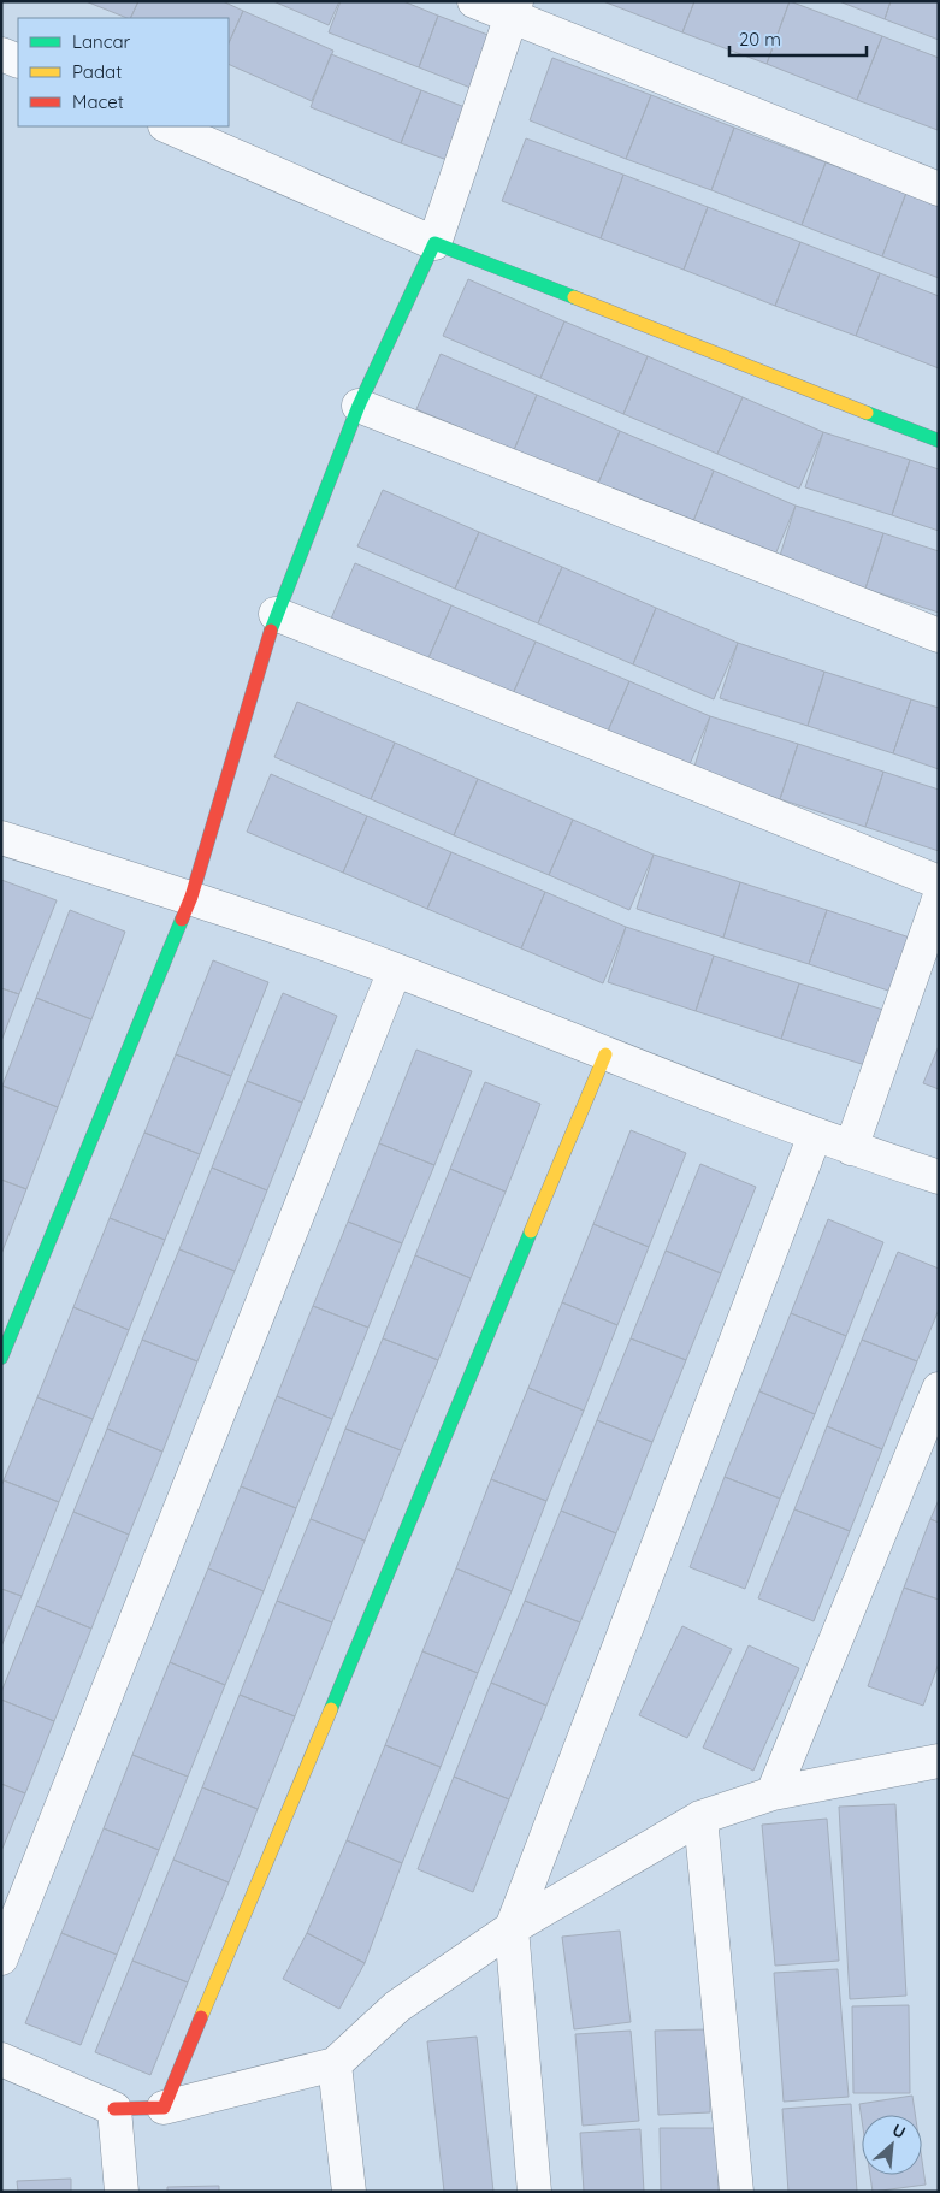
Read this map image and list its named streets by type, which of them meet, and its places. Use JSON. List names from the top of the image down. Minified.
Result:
{"legend":["Lancar","Padat","Macet"],"scale_bar":"20 m","north":"top right"}
